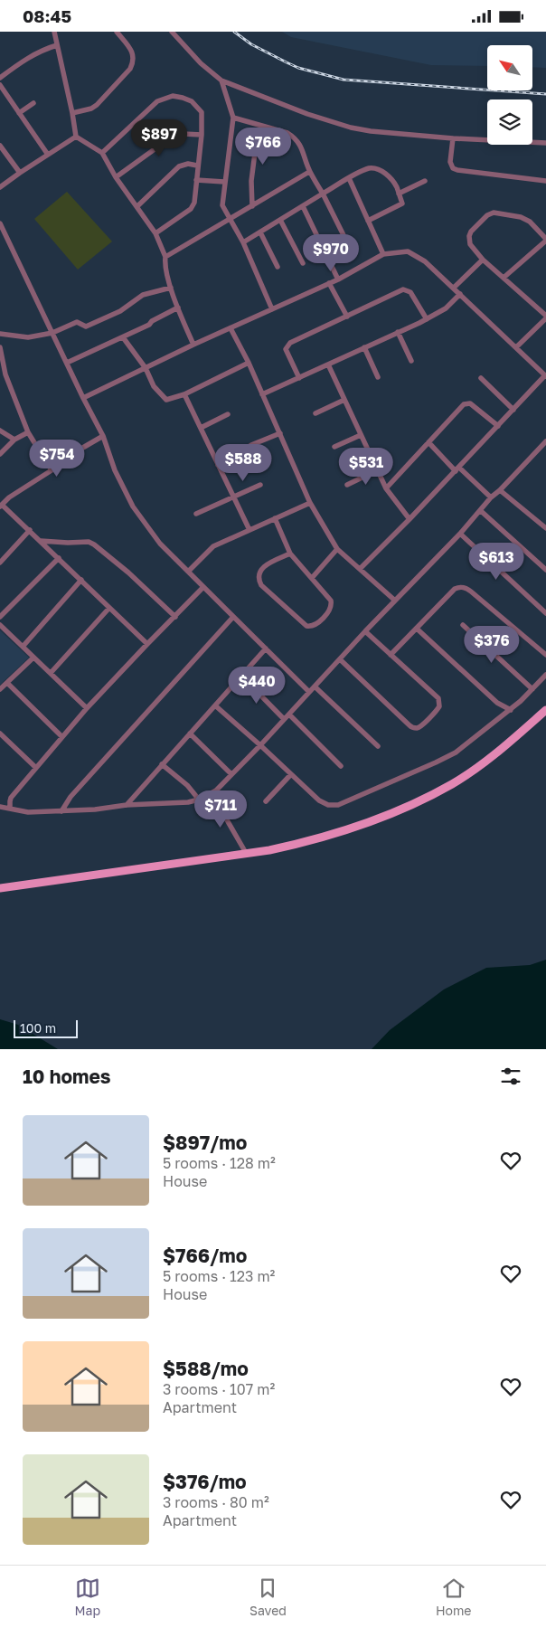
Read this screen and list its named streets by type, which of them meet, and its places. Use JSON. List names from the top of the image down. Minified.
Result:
{"scale_bar":"100 m","north":"top left","page":{"status":"08:45","price":["$897","$766","$970","$754","$588","$531","$613","$376","$440","$711"],"scale":"100 m","heading":"10 homes","list":[{"name":"$897/mo","note":"5 rooms · 128 m² · House"},{"name":"$766/mo","note":"5 rooms · 123 m² · House"},{"name":"$588/mo","note":"3 rooms · 107 m² · Apartment"},{"name":"$376/mo","note":"3 rooms · 80 m² · Apartment"}],"tabs":["Map","Saved","Home"]}}
